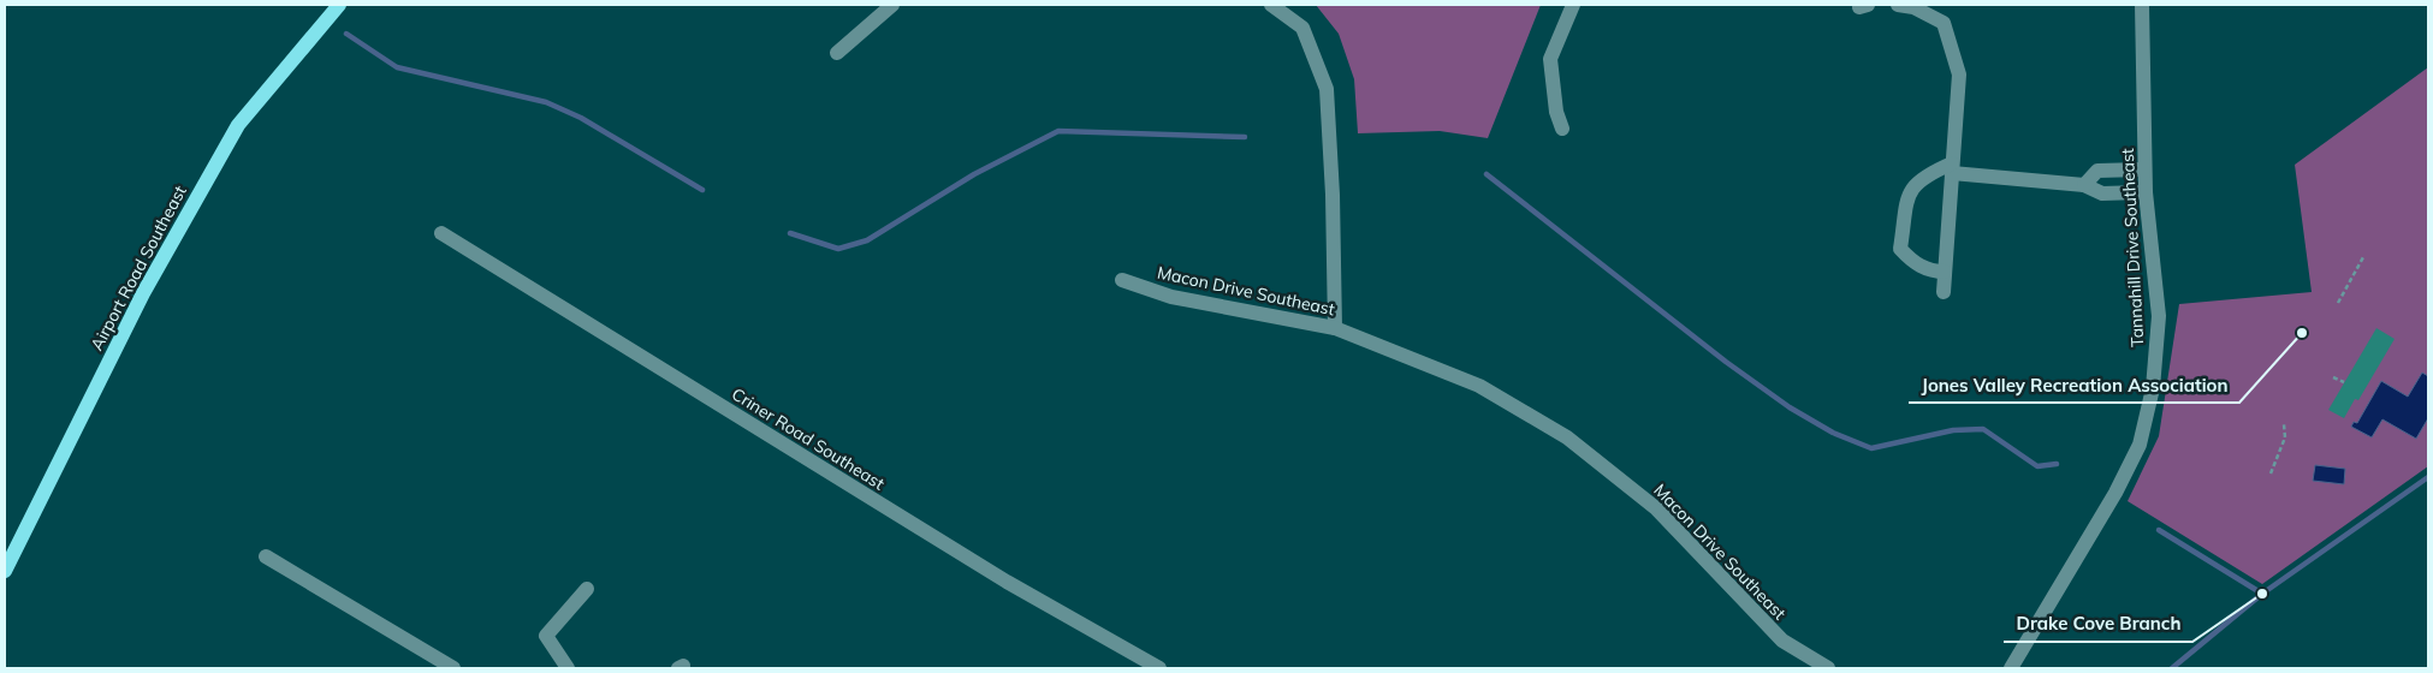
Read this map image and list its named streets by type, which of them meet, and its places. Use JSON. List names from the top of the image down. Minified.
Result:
{"streets":{"main road":["Airport Road Southeast"],"street":["Tannahill Drive Southeast","Macon Drive Southeast","Criner Road Southeast"]},"places":["Jones Valley Recreation Association","Drake Cove Branch"]}
